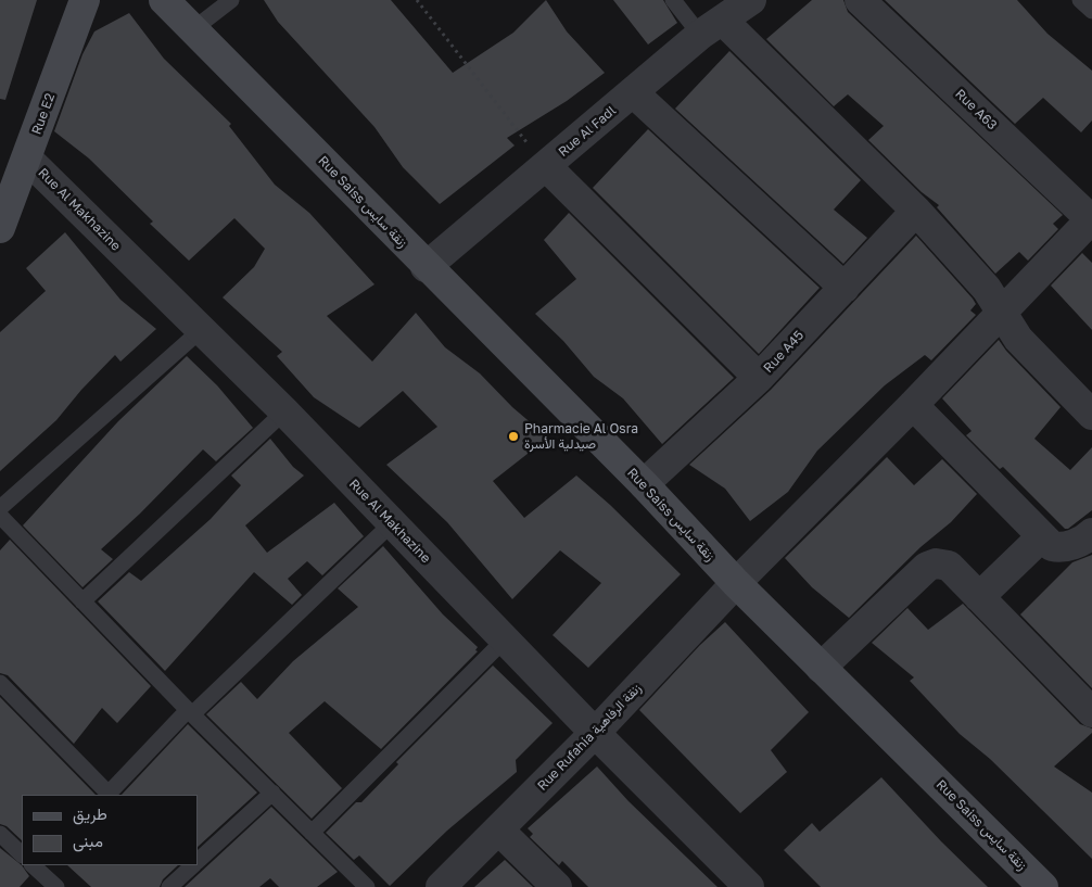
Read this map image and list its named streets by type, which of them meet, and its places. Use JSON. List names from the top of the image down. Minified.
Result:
{"streets":{"street":["Rue A63","Rue E2","Rue Al Fadl","Rue Saiss زنقة سايس","Rue Al Makhazine","Rue A45","Rue Rufahia زنقة الرفاهية"]},"crossings":[["Rue A63","Rue Rufahia زنقة الرفاهية"],["Rue E2","Rue Al Makhazine"],["Rue Al Fadl","Rue Saiss زنقة سايس"],["Rue Saiss زنقة سايس","Rue A45"],["Rue Saiss زنقة سايس","Rue Rufahia زنقة الرفاهية"],["Rue Al Makhazine","Rue Rufahia زنقة الرفاهية"]],"places":["Pharmacie Al Osra صيدلية الأسرة"],"legend":["طريق","مبنى"]}
